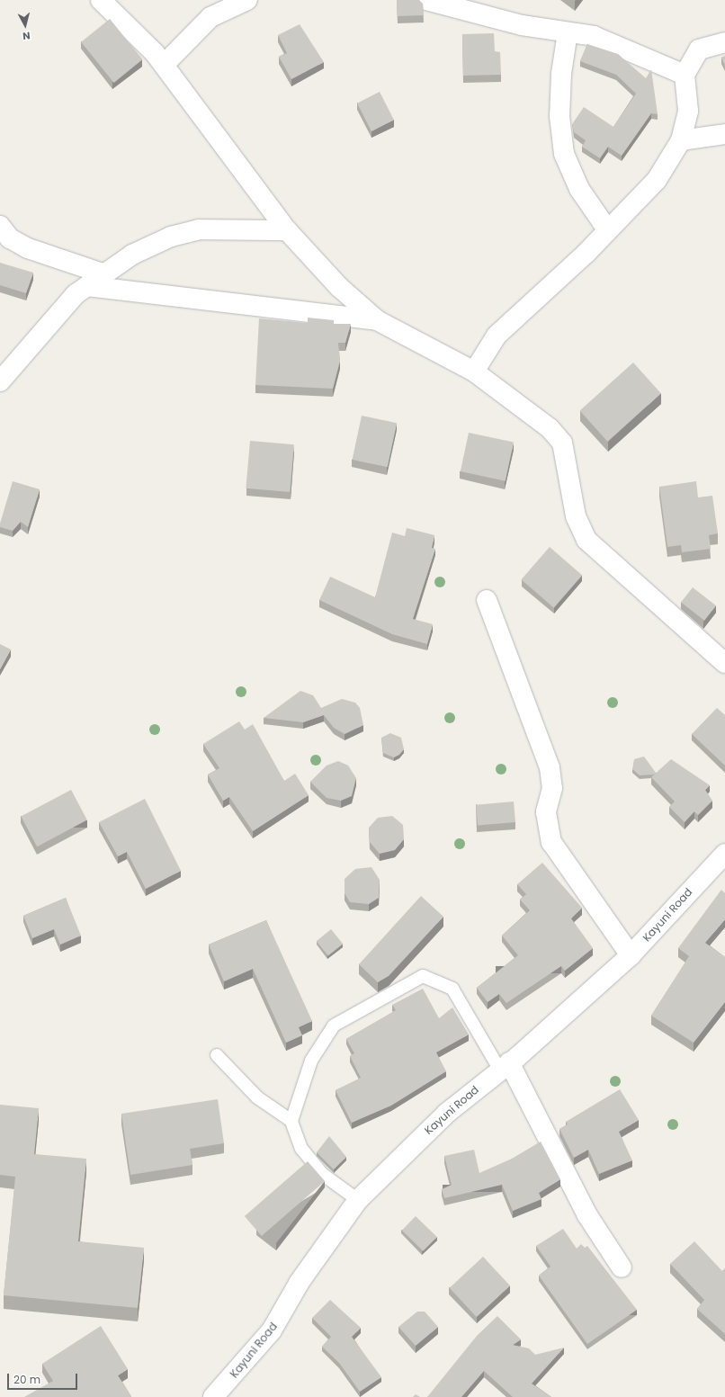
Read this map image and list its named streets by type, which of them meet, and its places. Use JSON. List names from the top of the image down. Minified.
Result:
{"streets":{"street":["Kayuni Road"]},"scale_bar":"20 m","north":"bottom"}
